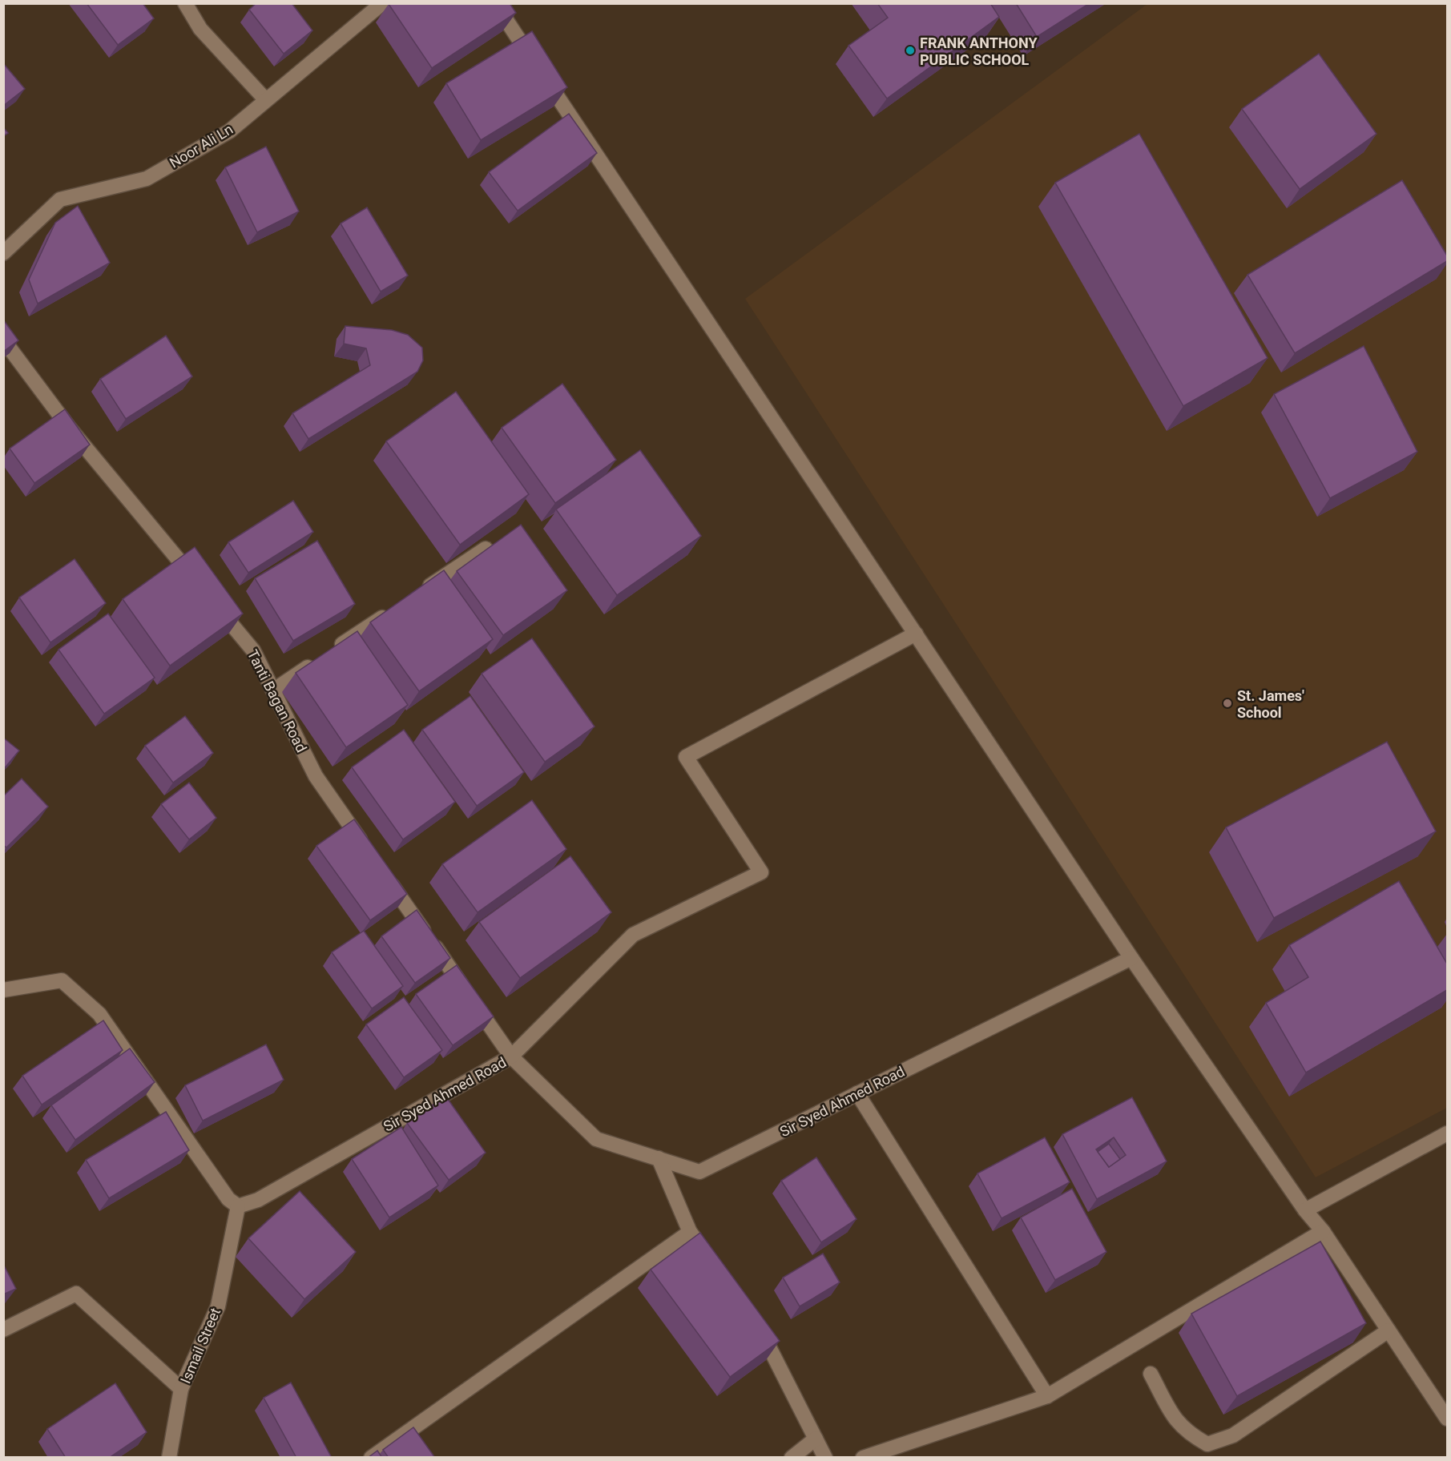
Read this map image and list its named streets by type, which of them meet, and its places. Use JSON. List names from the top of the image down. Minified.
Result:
{"streets":{"street":["Noor Ali Ln","Tanti Bagan Road","Sir Syed Ahmed Road","Ismail Street"]},"crossings":[["Sir Syed Ahmed Road","Ismail Street"]],"places":["FRANK ANTHONY PUBLIC SCHOOL","St. James' School"]}
